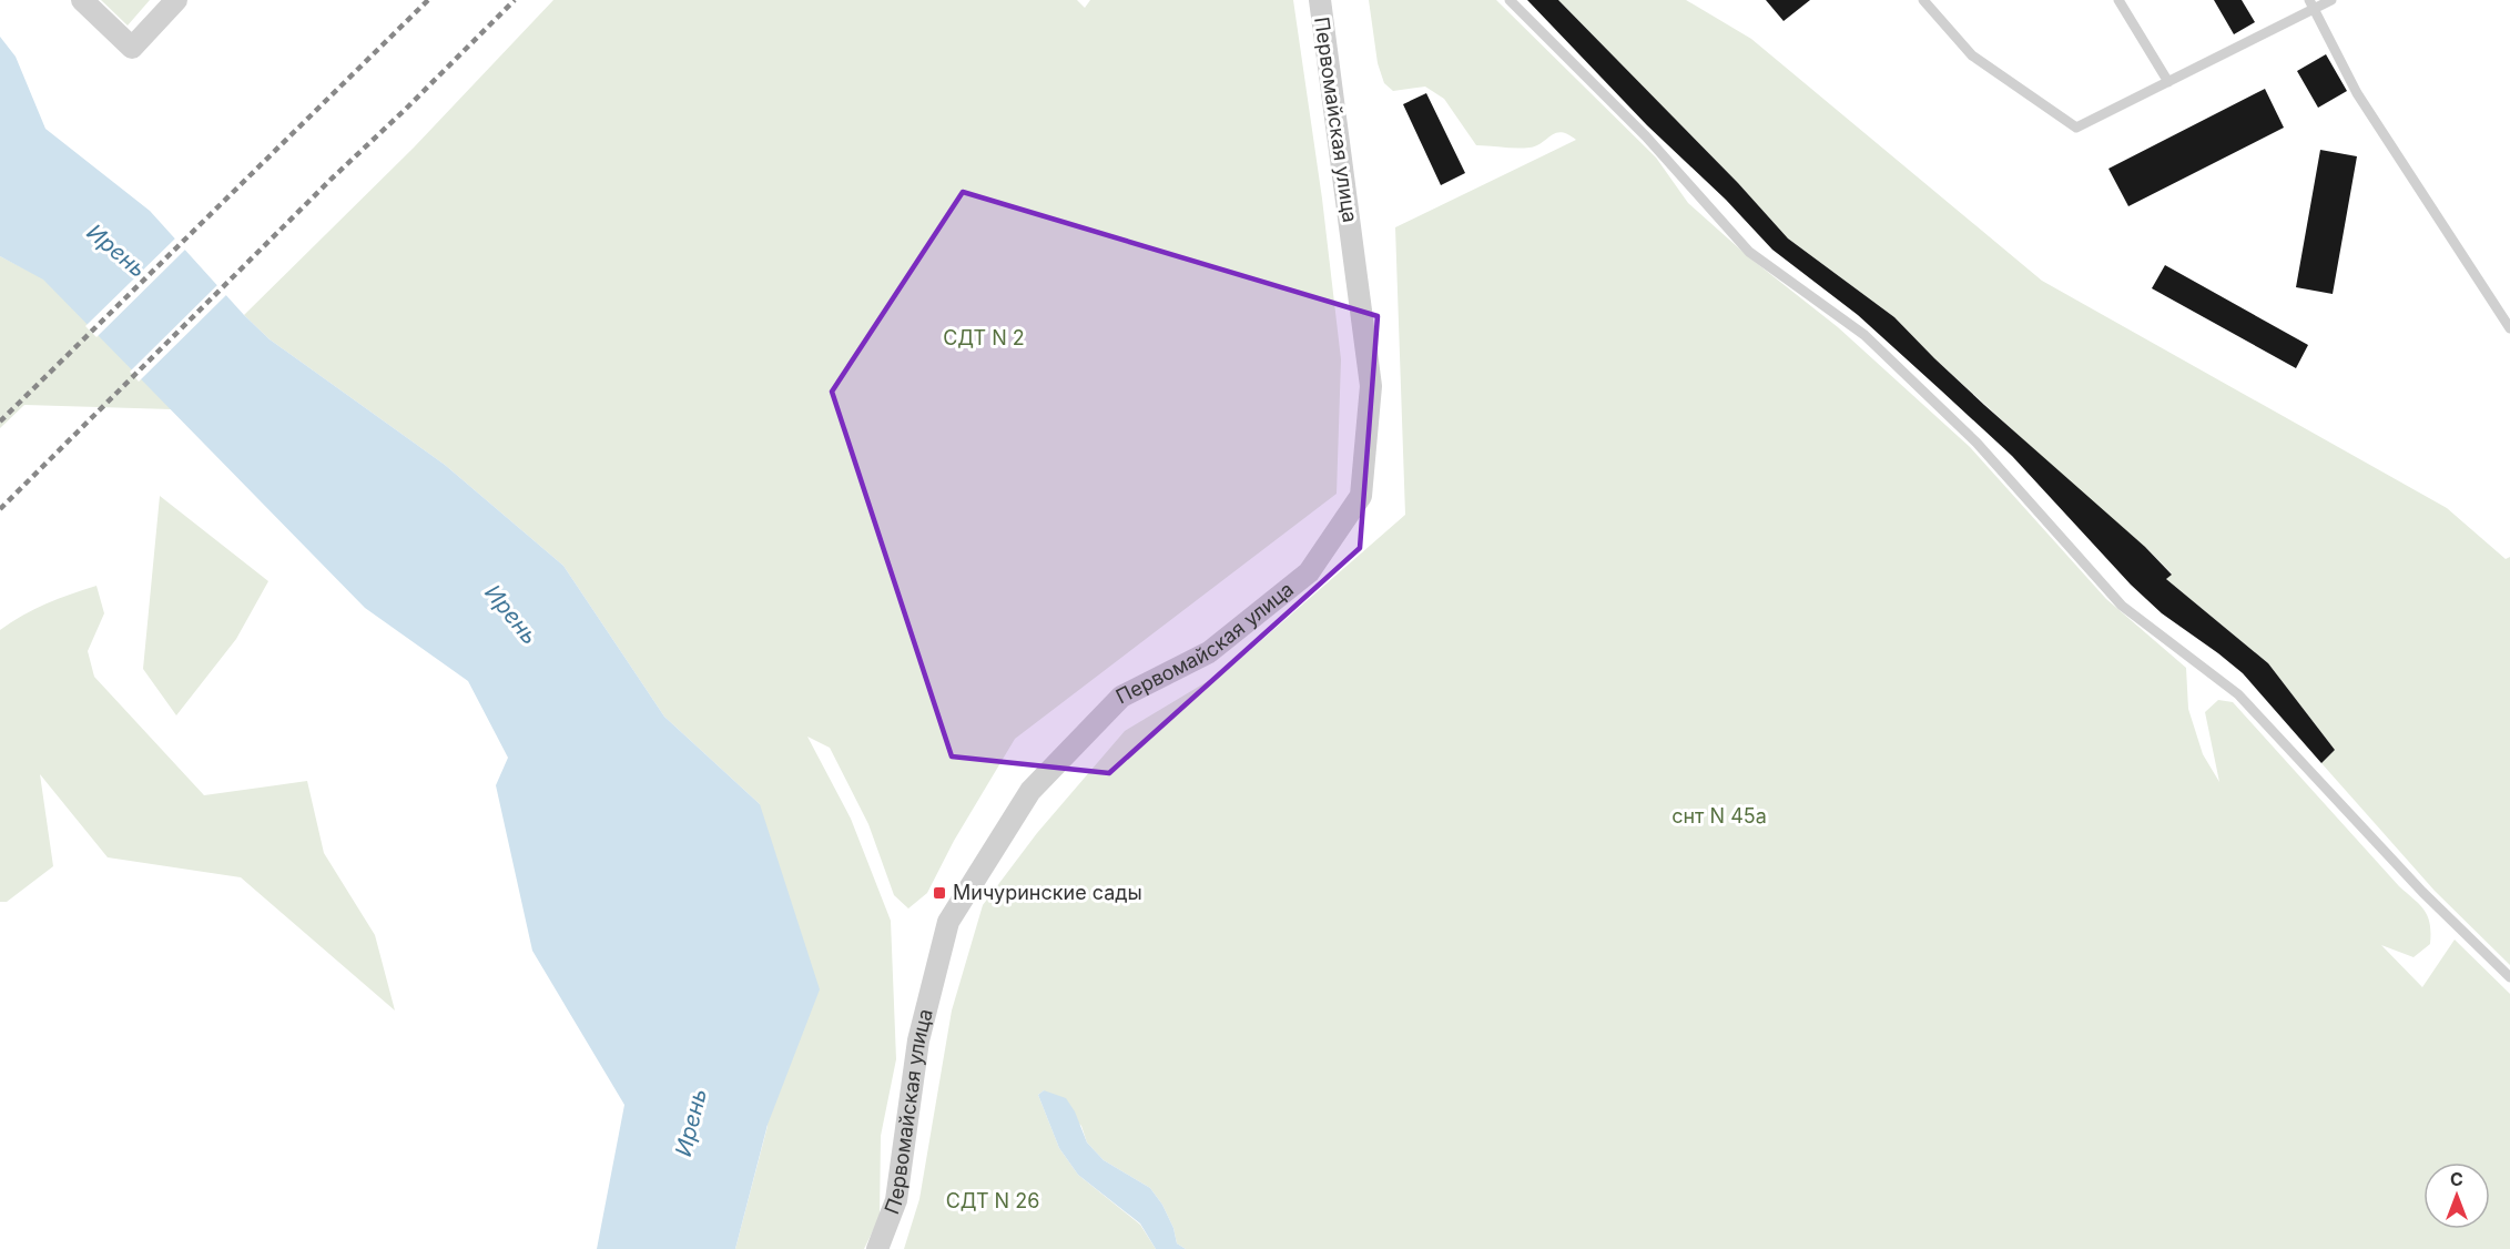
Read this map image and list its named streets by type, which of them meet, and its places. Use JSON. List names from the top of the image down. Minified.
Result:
{"streets":{"street":["Первомайская улица"]},"water":["Ирень"],"parks":["СДТ N 2","снт N 45а","СДТ N 26"],"places":{"transit":["Мичуринские сады"]},"north":"top"}
